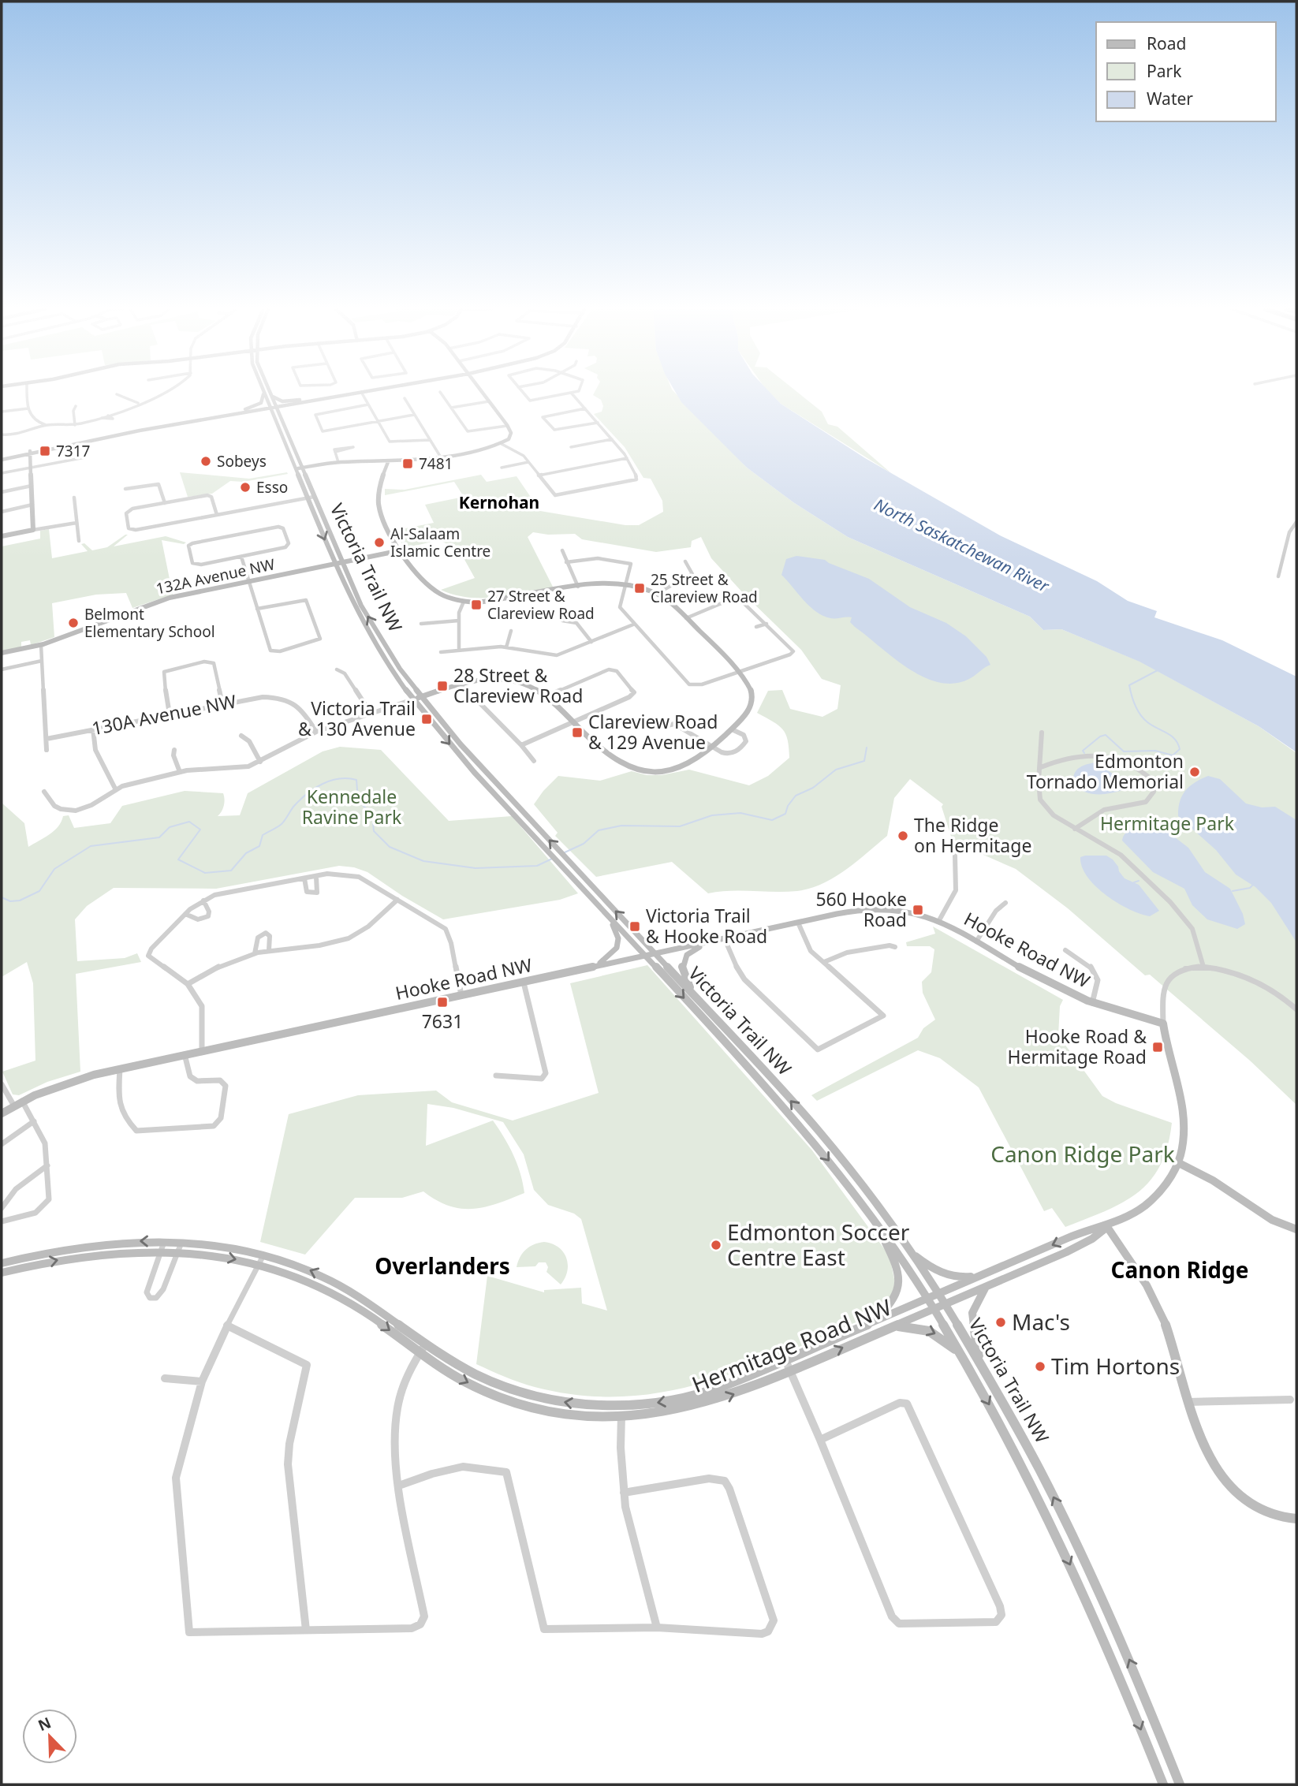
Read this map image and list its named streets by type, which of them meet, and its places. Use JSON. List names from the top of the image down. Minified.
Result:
{"streets":{"street":["Victoria Trail NW","132A Avenue NW","130A Avenue NW","Hooke Road NW","Hermitage Road NW"]},"crossings":[["Victoria Trail NW","132A Avenue NW"],["Victoria Trail NW","Hooke Road NW"],["Victoria Trail NW","Hermitage Road NW"],["Hooke Road NW","Hermitage Road NW"]],"districts":["Kernohan","Overlanders","Canon Ridge"],"water":["North Saskatchewan River"],"parks":["Kennedale Ravine Park","Hermitage Park","Canon Ridge Park"],"places":{"transit":["7317","7481","25 Street & Clareview Road","27 Street & Clareview Road","28 Street & Clareview Road","Victoria Trail & 130 Avenue","Clareview Road & 129 Avenue","560 Hooke Road","Victoria Trail & Hooke Road","7631","Hooke Road & Hermitage Road"],"other":["Sobeys","Esso","Al-Salaam Islamic Centre","Belmont Elementary School","Edmonton Tornado Memorial","The Ridge on Hermitage","Edmonton Soccer Centre East","Mac's","Tim Hortons"]},"legend":["Road","Park","Water"],"north":"top left"}
